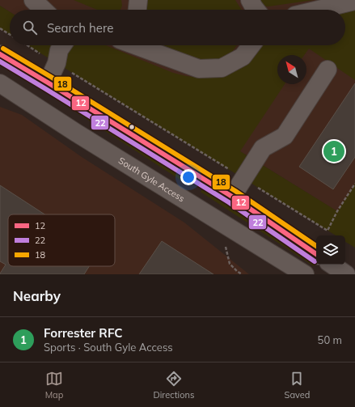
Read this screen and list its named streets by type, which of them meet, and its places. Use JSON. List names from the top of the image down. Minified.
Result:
{"streets":{"street":["South Gyle Access"]},"lines":["transit line 18","transit line 12","transit line 22"],"legend":["12","22","18"],"north":"top left","page":{"search":"Search here","pins":"1","heading":"Nearby","list":[{"mark":"1","name":"Forrester RFC","note":"Sports · South Gyle Access","value":"50 m"}],"nav":["Map","Directions","Saved"]}}
